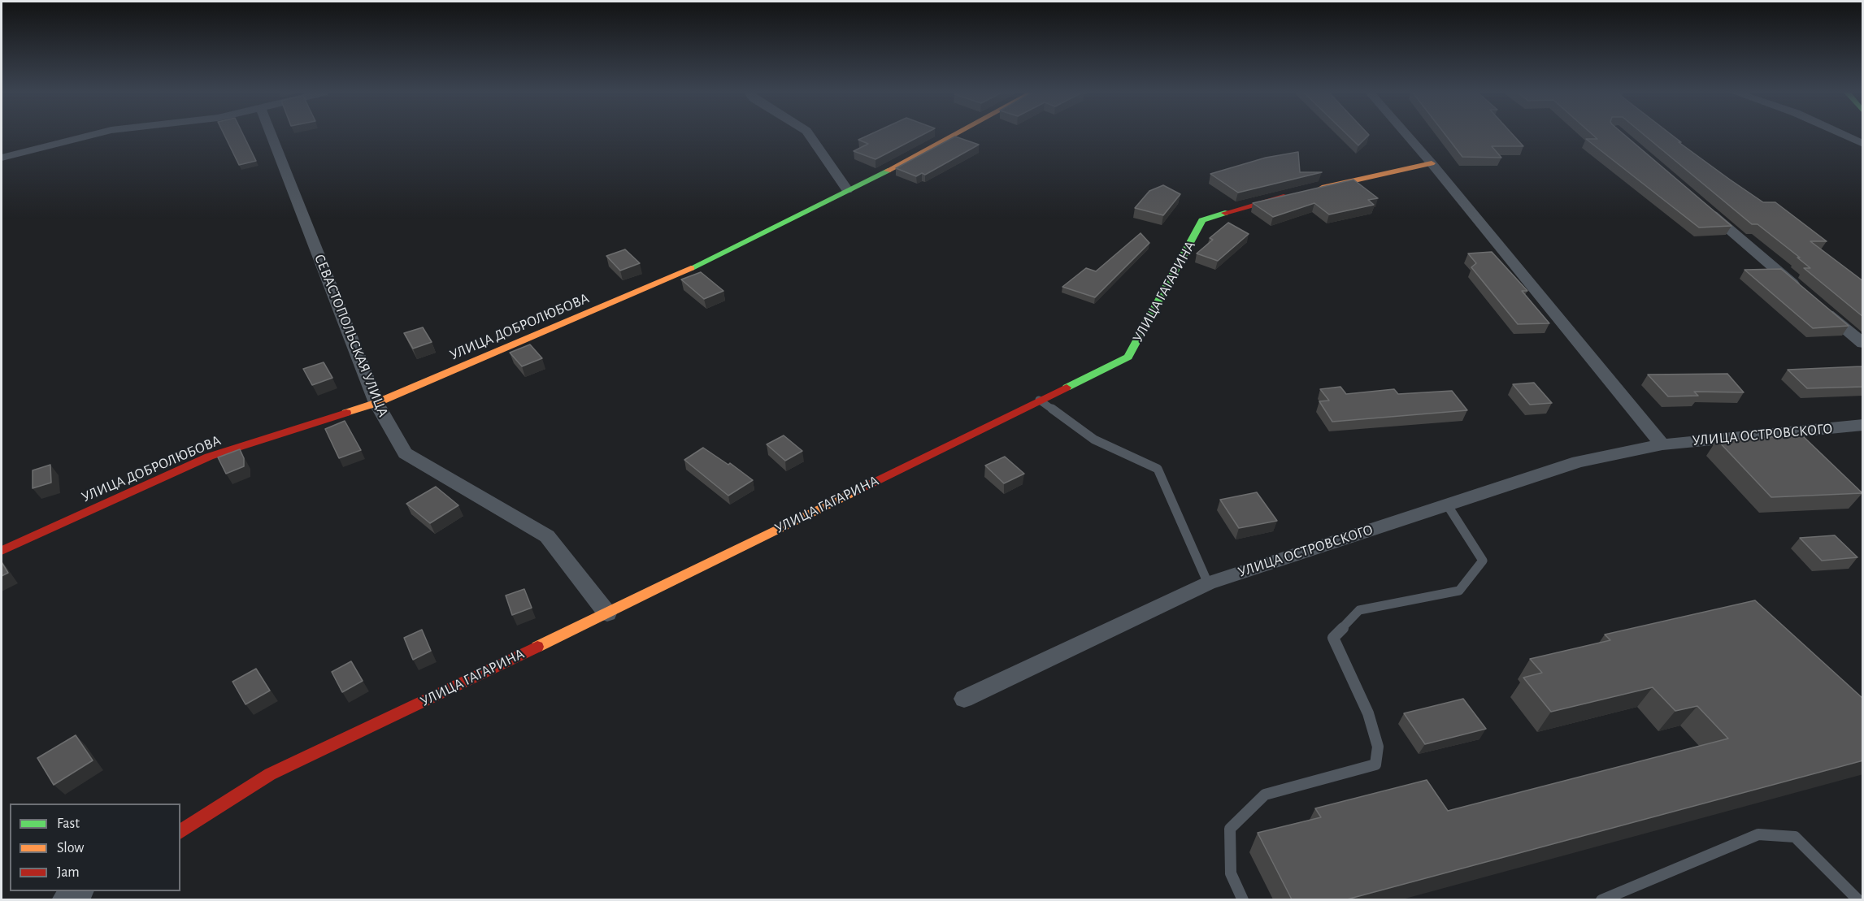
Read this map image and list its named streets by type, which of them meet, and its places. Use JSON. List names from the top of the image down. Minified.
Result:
{"streets":{"street":["УЛИЦА ГАГАРИНА","УЛИЦА ДОБРОЛЮБОВА","СЕВАСТОПОЛЬСКАЯ УЛИЦА","УЛИЦА ОСТРОВСКОГО"]},"crossings":[["УЛИЦА ГАГАРИНА","СЕВАСТОПОЛЬСКАЯ УЛИЦА"],["УЛИЦА ДОБРОЛЮБОВА","СЕВАСТОПОЛЬСКАЯ УЛИЦА"]],"legend":["Fast","Slow","Jam"]}
